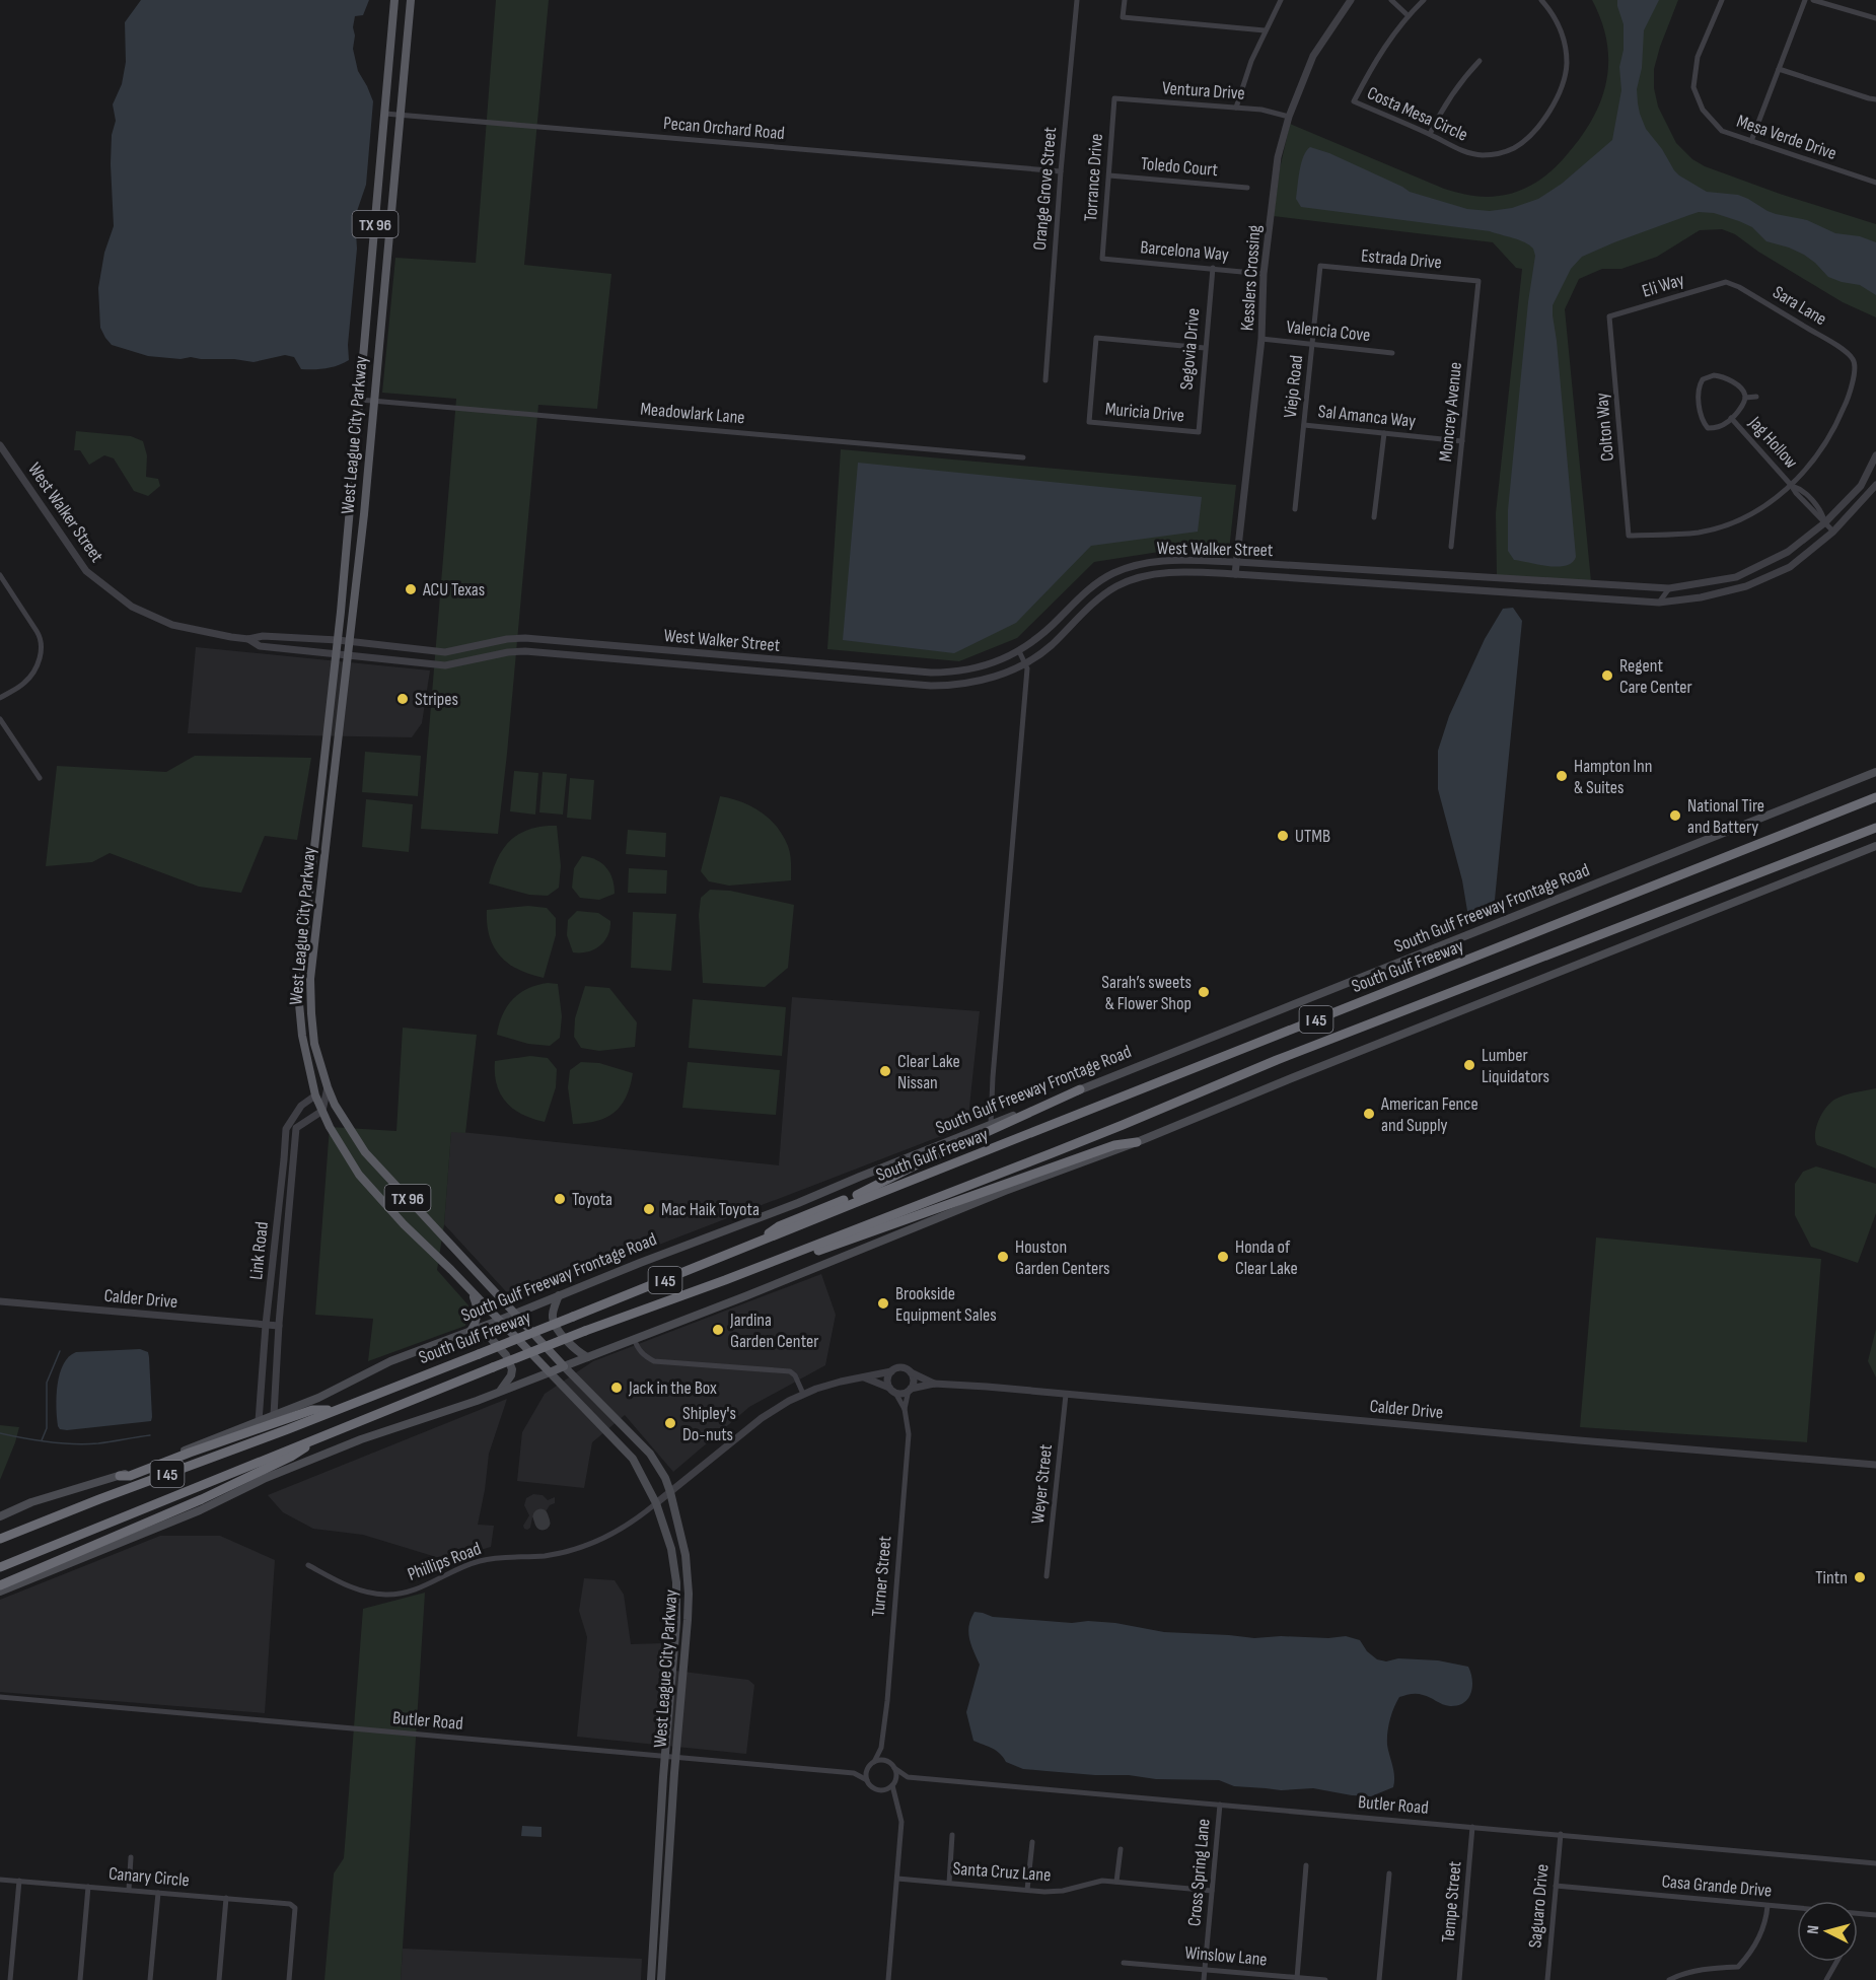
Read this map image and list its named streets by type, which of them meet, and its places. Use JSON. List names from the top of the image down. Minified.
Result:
{"streets":{"highway":["South Gulf Freeway","I 45"],"main road":["TX 96","West League City Parkway","South Gulf Freeway Frontage Road"],"street":["Ventura Drive","Costa Mesa Circle","Pecan Orchard Road","Mesa Verde Drive","Toledo Court","Torrance Drive","Orange Grove Street","Barcelona Way","Estrada Drive","Kesslers Crossing","Eli Way","Sara Lane","Valencia Cove","Segovia Drive","Viejo Road","Muricia Drive","Moncrey Avenue","Meadowlark Lane","Sal Amanca Way","Colton Way","Jag Hollow","West Walker Street","Link Road","Calder Drive","Weyer Street","Phillips Road","Turner Street","Butler Road","Santa Cruz Lane","Cross Spring Lane","Canary Circle","Casa Grande Drive","Tempe Street","Saguaro Drive","Winslow Lane"]},"crossings":[["Ventura Drive","Torrance Drive"],["Ventura Drive","Kesslers Crossing"],["Pecan Orchard Road","Orange Grove Street"],["Pecan Orchard Road","West League City Parkway"],["Toledo Court","Torrance Drive"],["Torrance Drive","Barcelona Way"],["Barcelona Way","Kesslers Crossing"],["Barcelona Way","Segovia Drive"],["Estrada Drive","Viejo Road"],["Estrada Drive","Moncrey Avenue"],["Kesslers Crossing","Valencia Cove"],["Kesslers Crossing","West Walker Street"],["Eli Way","Sara Lane"],["Eli Way","Colton Way"],["Sara Lane","Colton Way"],["Sara Lane","Jag Hollow"],["Valencia Cove","Viejo Road"],["Segovia Drive","Muricia Drive"],["Viejo Road","Sal Amanca Way"],["Moncrey Avenue","Sal Amanca Way"],["Meadowlark Lane","West League City Parkway"],["Colton Way","Jag Hollow"],["West League City Parkway","West Walker Street"],["West League City Parkway","South Gulf Freeway Frontage Road"],["West League City Parkway","Link Road"],["West League City Parkway","Phillips Road"],["West League City Parkway","Butler Road"],["Jag Hollow","West Walker Street"],["South Gulf Freeway Frontage Road","Link Road"],["Link Road","Calder Drive"],["Calder Drive","Weyer Street"],["Calder Drive","Turner Street"],["Turner Street","Butler Road"],["Butler Road","Cross Spring Lane"],["Butler Road","Tempe Street"],["Butler Road","Saguaro Drive"],["Santa Cruz Lane","Cross Spring Lane"],["Cross Spring Lane","Winslow Lane"],["Casa Grande Drive","Saguaro Drive"]],"places":["ACU Texas","Regent Care Center","Stripes","Hampton Inn & Suites","National Tire and Battery","UTMB","Sarah’s sweets & Flower Shop","Lumber Liquidators","Clear Lake Nissan","American Fence and Supply","Toyota","Mac Haik Toyota","Houston Garden Centers","Honda of Clear Lake","Brookside Equipment Sales","Jardina Garden Center","Jack in the Box","Shipley's Do-nuts","Tintn"],"north":"left"}
